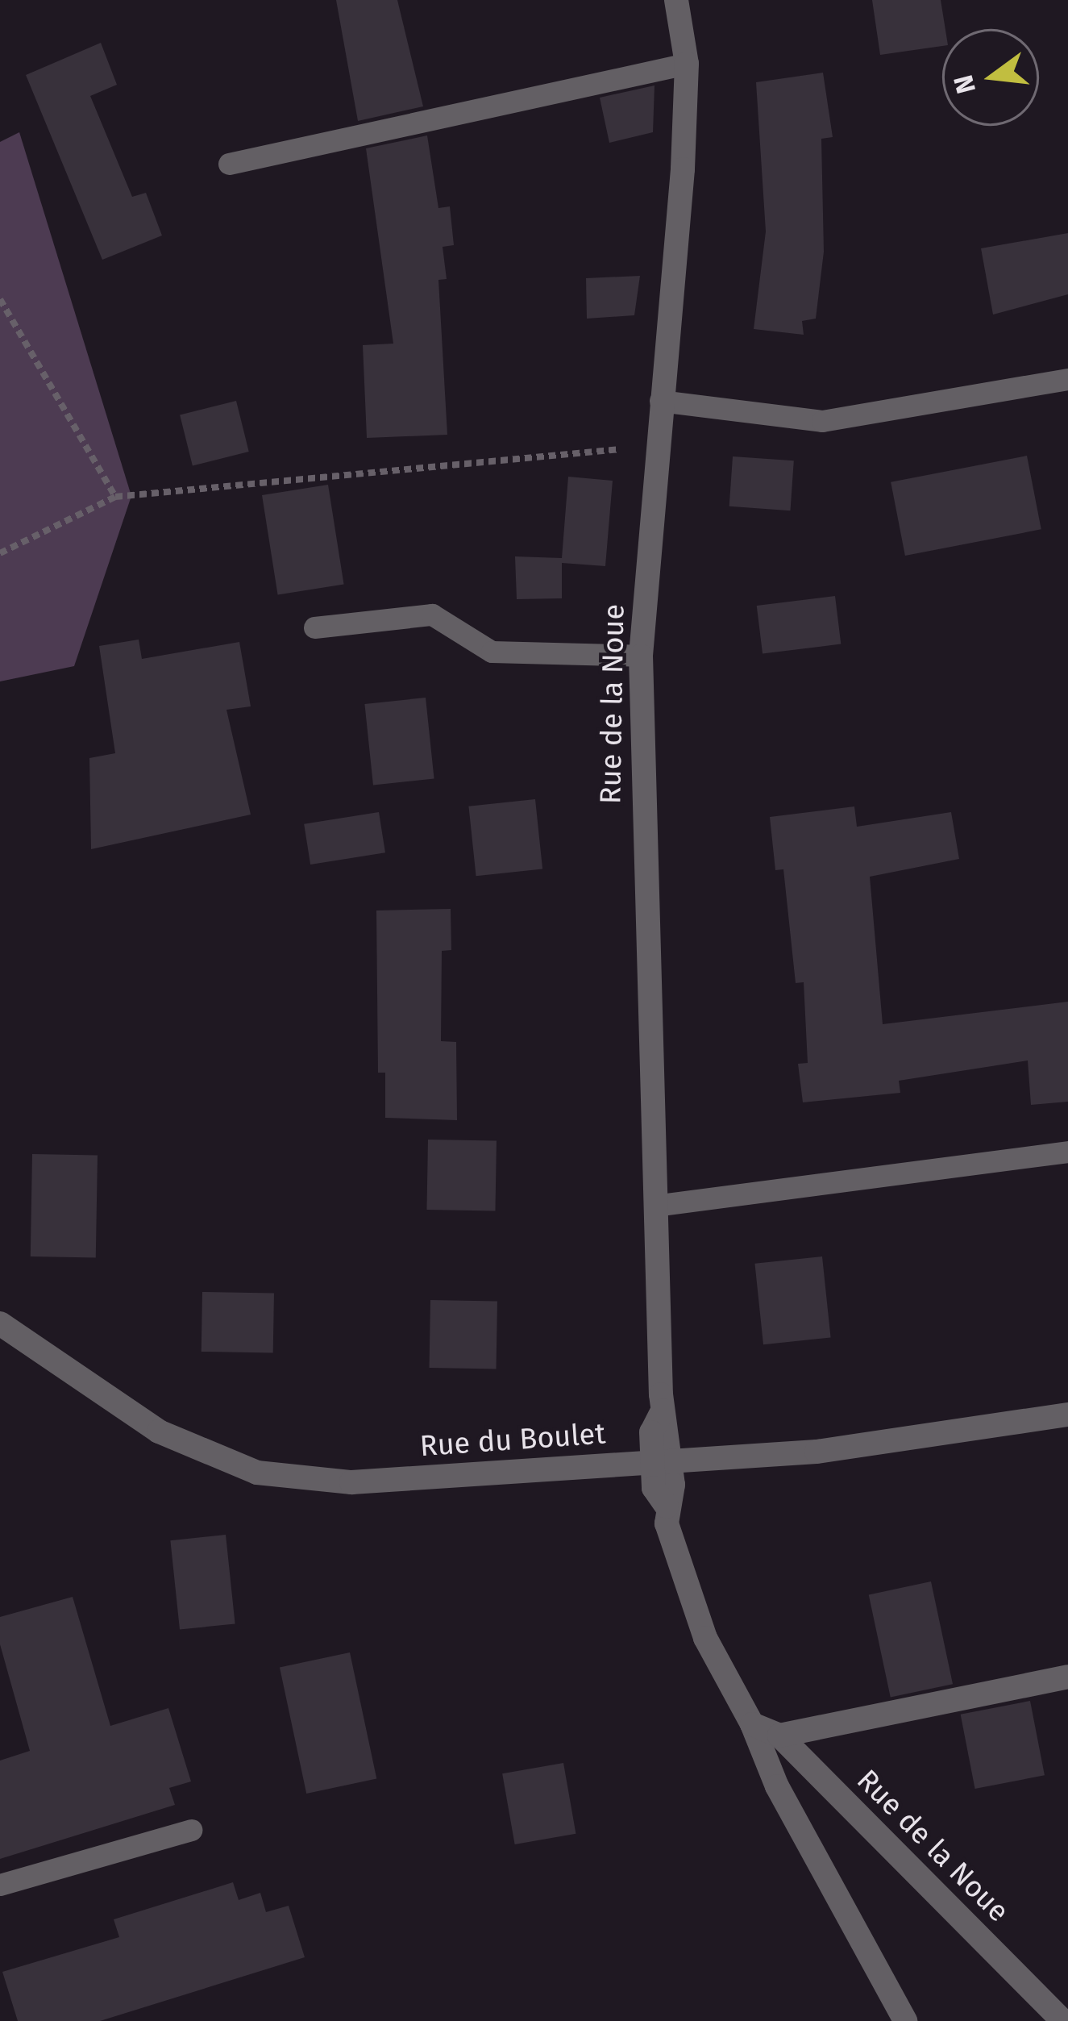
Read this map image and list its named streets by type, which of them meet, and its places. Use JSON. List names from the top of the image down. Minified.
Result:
{"streets":{"street":["Rue de la Noue","Rue du Boulet"]},"north":"left"}
